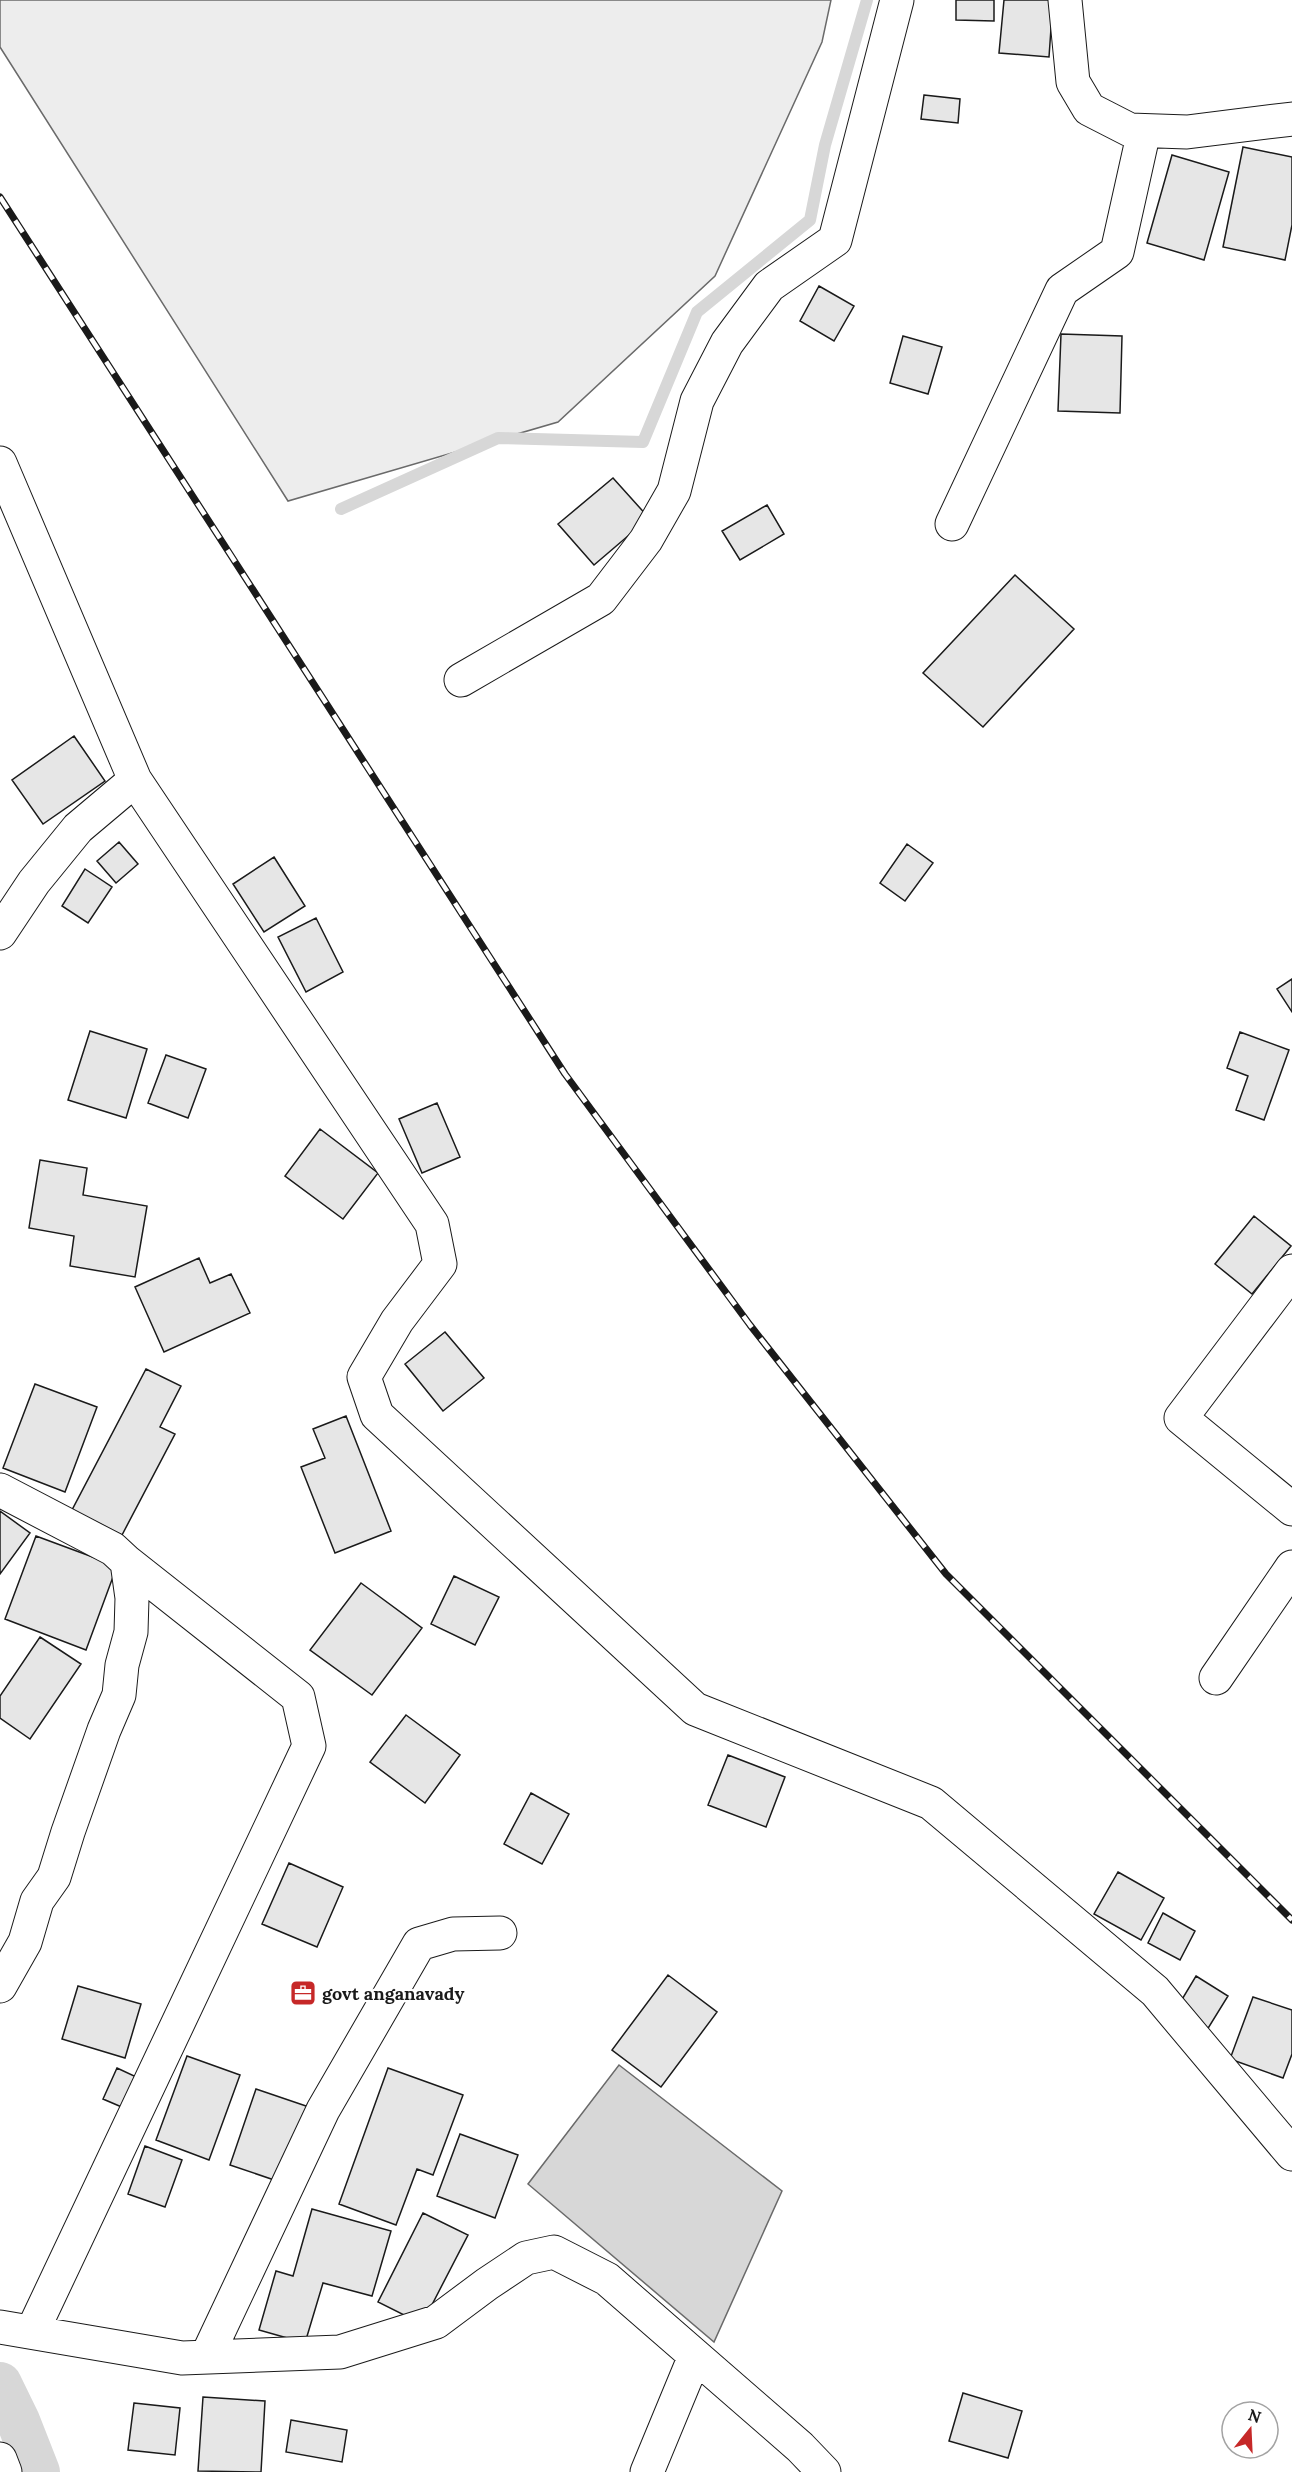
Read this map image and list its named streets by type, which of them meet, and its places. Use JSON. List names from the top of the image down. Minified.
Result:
{"places":{"office":["govt anganavady"]},"north":"top"}
